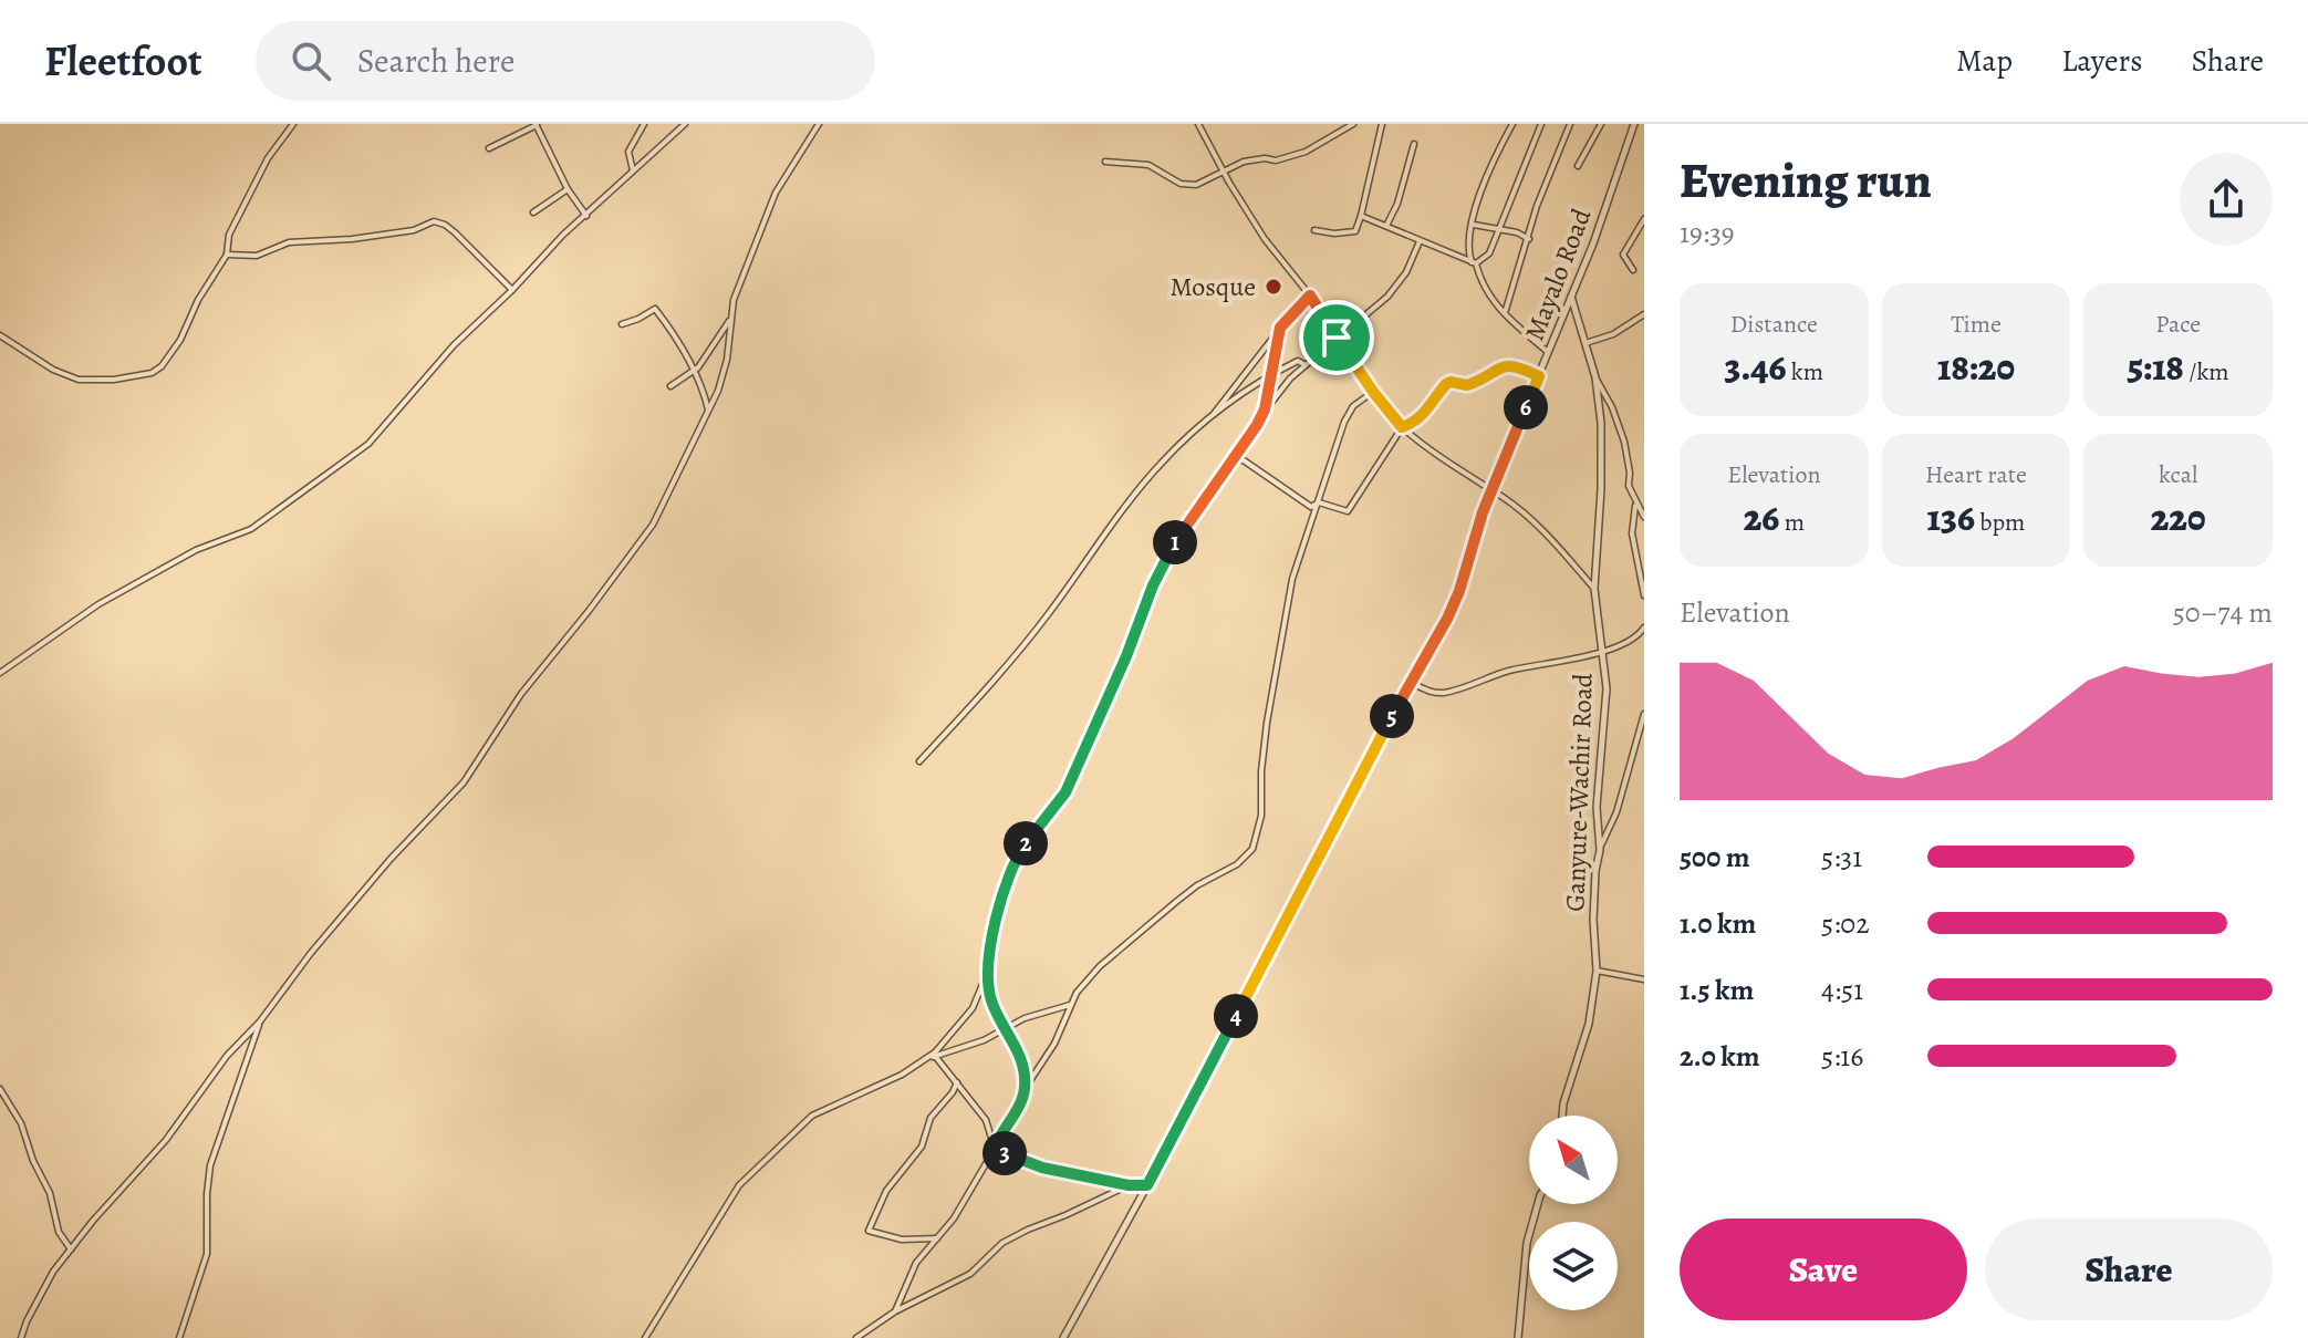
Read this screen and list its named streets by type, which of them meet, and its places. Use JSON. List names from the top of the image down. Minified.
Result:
{"streets":{"street":["Mayalo Road","Ganyure-Wachir Road"]},"crossings":[["Mayalo Road","Ganyure-Wachir Road"]],"places":["Mosque"],"north":"top left","page":{"header":"Fleetfoot","search":"Search here","nav":["Map","Layers","Share"],"heading":["Evening run","19:39"],"stats":[["Distance","3.46 km"],["Time","18:20"],["Pace","5:18 /km"],["Elevation","26 m"],["Heart rate","136 bpm"],["kcal","220"]],"pins":["6","1","5","2","4","3"],"chart":["Elevation","50–74 m"],"list":[{"name":"500 m","note":"5:31"},{"name":"1.0 km","note":"5:02"},{"name":"1.5 km","note":"4:51"},{"name":"2.0 km","note":"5:16"}],"buttons":["Save","Share"]}}
